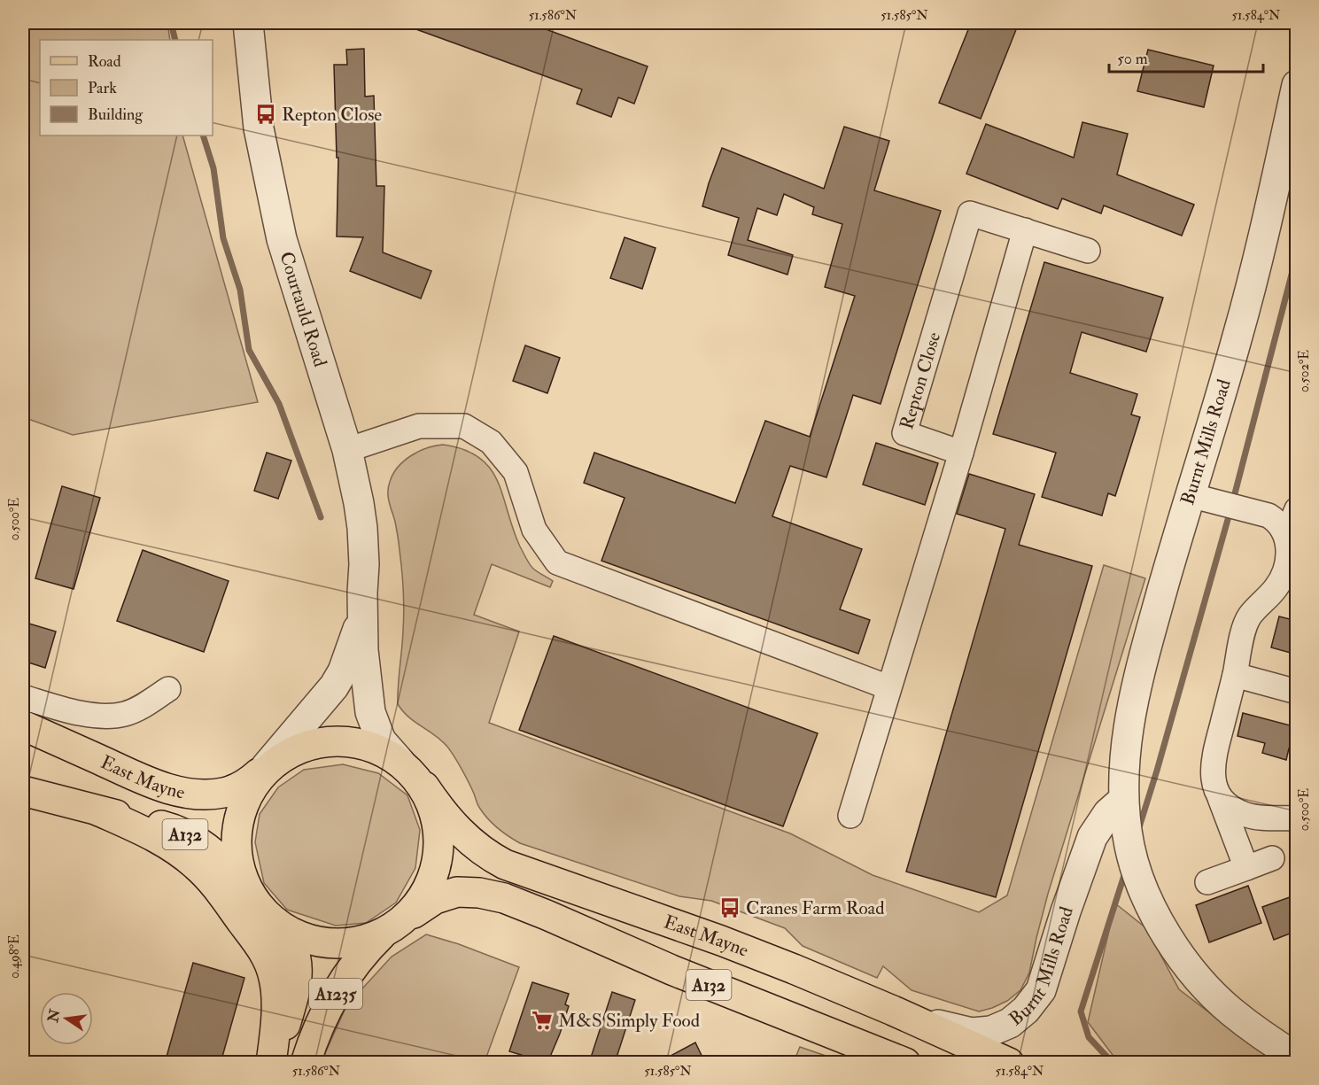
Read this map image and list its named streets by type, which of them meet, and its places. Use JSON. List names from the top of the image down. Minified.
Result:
{"streets":{"main road":["East Mayne","A132","A1235"],"street":["Courtauld Road","Repton Close","Burnt Mills Road"]},"crossings":[["Courtauld Road","East Mayne"],["Courtauld Road","A132"],["Burnt Mills Road","East Mayne"],["East Mayne","A132"],["A132","A1235"]],"places":{"bus stop":["Repton Close","Cranes Farm Road"],"supermarket":["M&S Simply Food"]},"legend":["Road","Park","Building"],"scale_bar":"50 m","north":"left","coordinates":["51.586°N","51.585°N","51.584°N","0.502°E","0.500°E","0.498°E"]}
